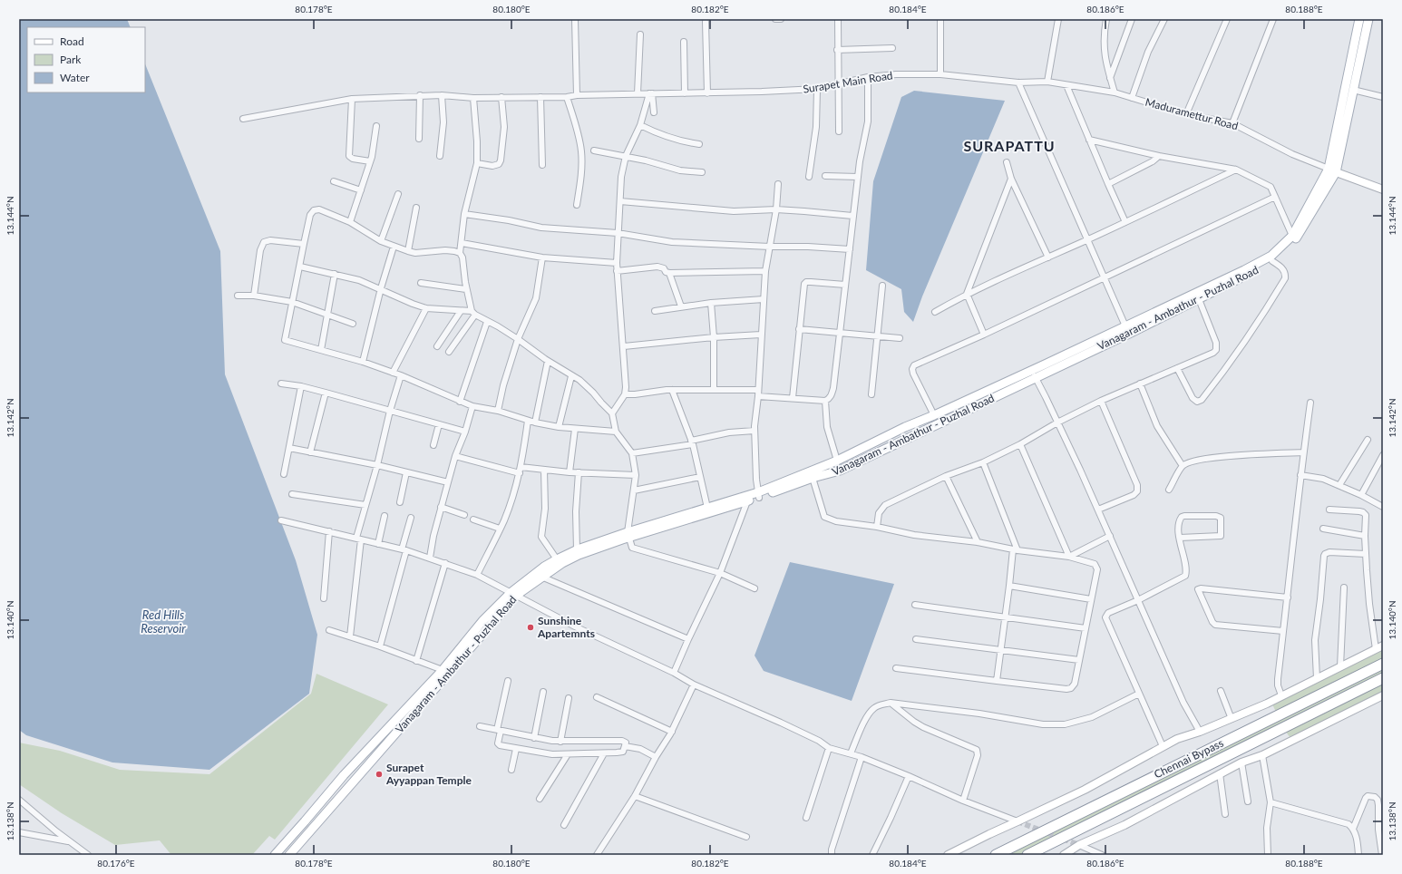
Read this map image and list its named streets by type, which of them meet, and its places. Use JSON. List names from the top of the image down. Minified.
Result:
{"streets":{"highway":["Chennai Bypass"],"main road":["Vanagaram - Ambathur - Puzhal Road"],"street":["Surapet Main Road","Maduramettur Road"]},"crossings":[["Surapet Main Road","Maduramettur Road"],["Maduramettur Road","Vanagaram - Ambathur - Puzhal Road"]],"districts":["SURAPATTU"],"water":["Red Hills Reservoir"],"places":["Sunshine Apartemnts","Surapet Ayyappan Temple"],"legend":["Road","Park","Water"],"coordinates":["80.178°E","80.180°E","80.182°E","80.184°E","80.186°E","80.188°E","13.144°N","13.142°N","13.140°N","13.138°N","80.176°E"]}
